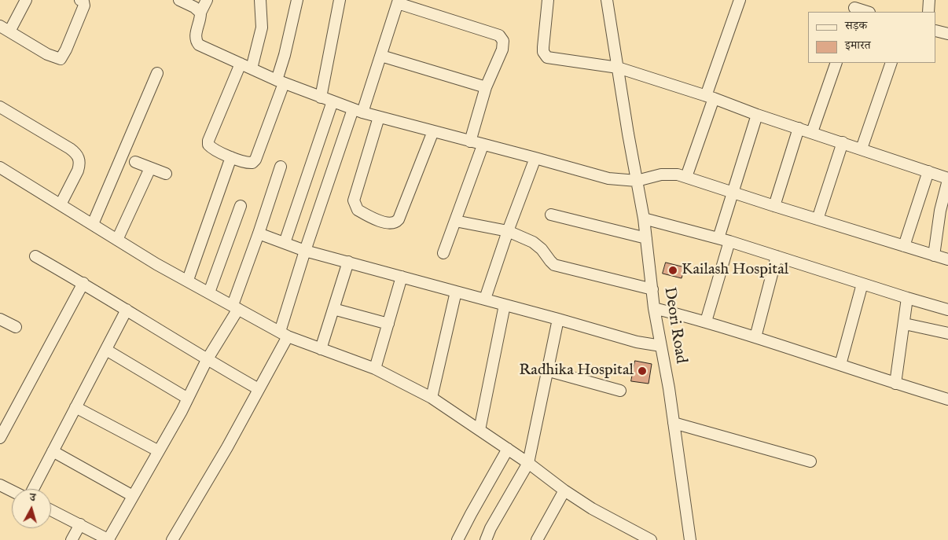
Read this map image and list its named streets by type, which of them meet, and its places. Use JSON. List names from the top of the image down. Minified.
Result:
{"streets":{"street":["Deori Road"]},"places":["Kailash Hospital","Radhika Hospital"],"legend":["सड़क","इमारत"],"north":"top"}
